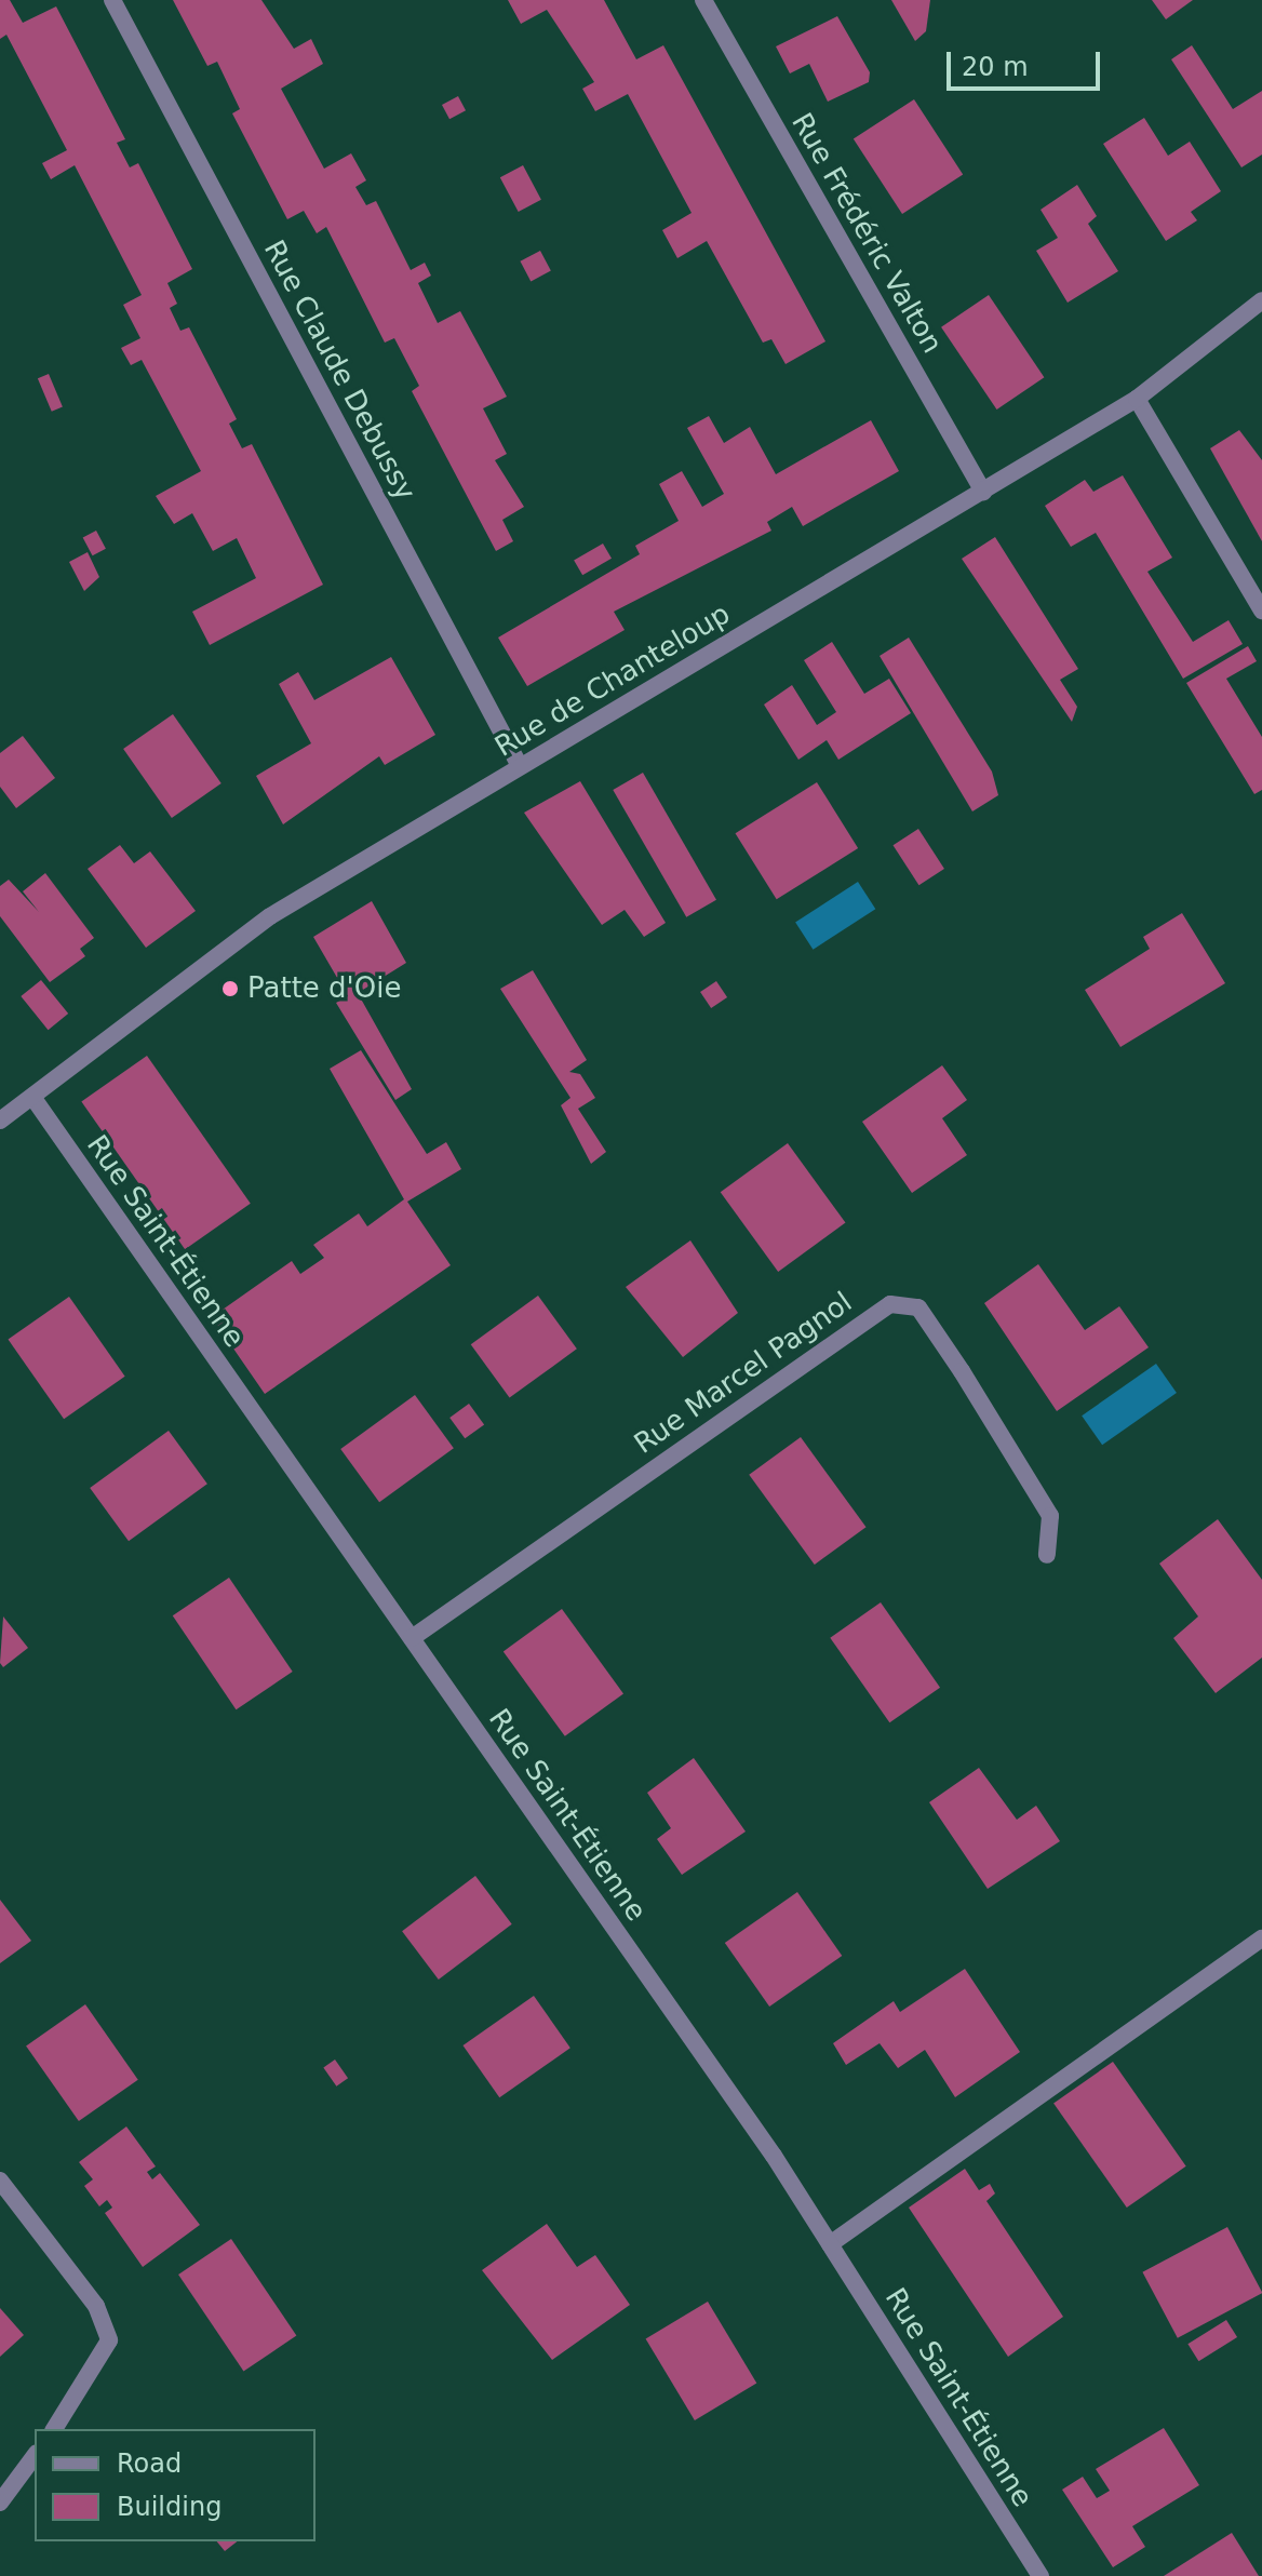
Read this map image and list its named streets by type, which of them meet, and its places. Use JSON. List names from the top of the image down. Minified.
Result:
{"streets":{"street":["Rue Frédéric Valton","Rue Claude Debussy","Rue de Chanteloup","Rue Saint-Étienne","Rue Marcel Pagnol"]},"crossings":[["Rue Frédéric Valton","Rue de Chanteloup"],["Rue Claude Debussy","Rue de Chanteloup"],["Rue de Chanteloup","Rue Saint-Étienne"],["Rue Saint-Étienne","Rue Marcel Pagnol"]],"places":["Patte d'Oie"],"legend":["Road","Building"],"scale_bar":"20 m"}
